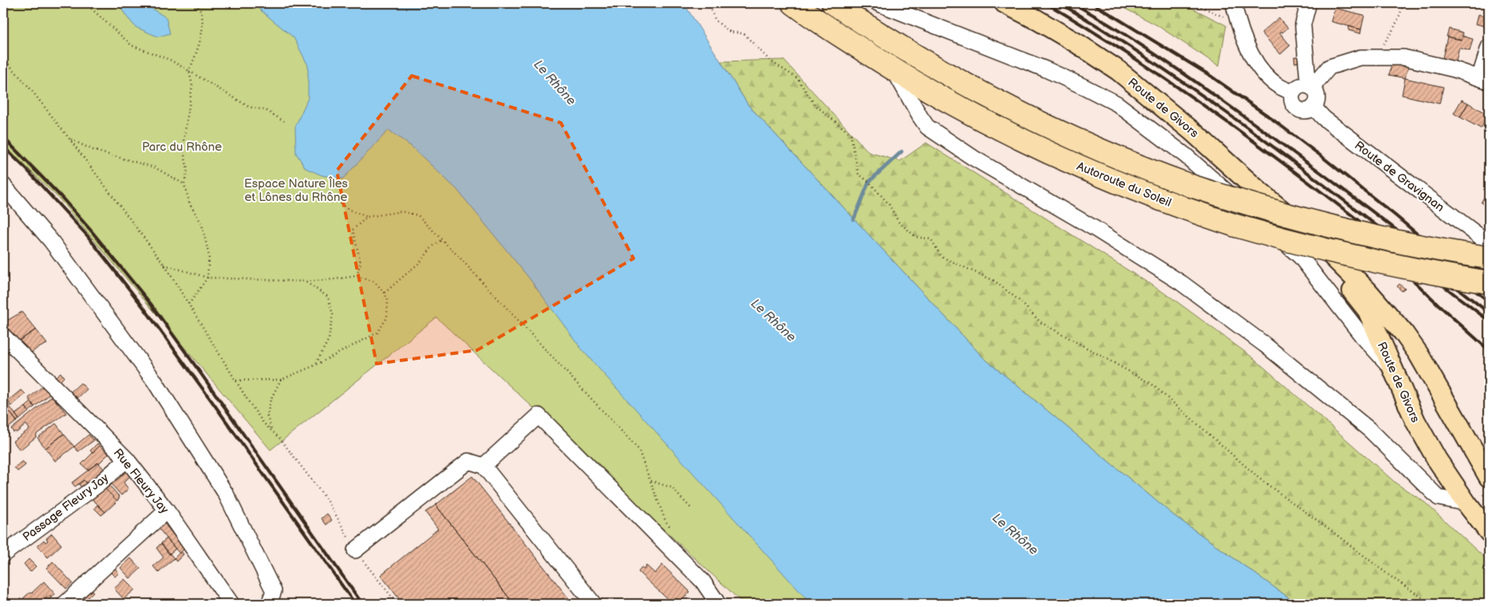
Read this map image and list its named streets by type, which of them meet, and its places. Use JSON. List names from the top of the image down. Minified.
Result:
{"streets":{"highway":["Autoroute du Soleil"],"main road":["Route de Givors"],"street":["Route de Gravignan","Rue Fleury Jay","Passage Fleury Jay"]},"crossings":[["Rue Fleury Jay","Passage Fleury Jay"]],"water":["Le Rhône"],"parks":["Parc du Rhône","Espace Nature Îles et Lônes du Rhône"]}
